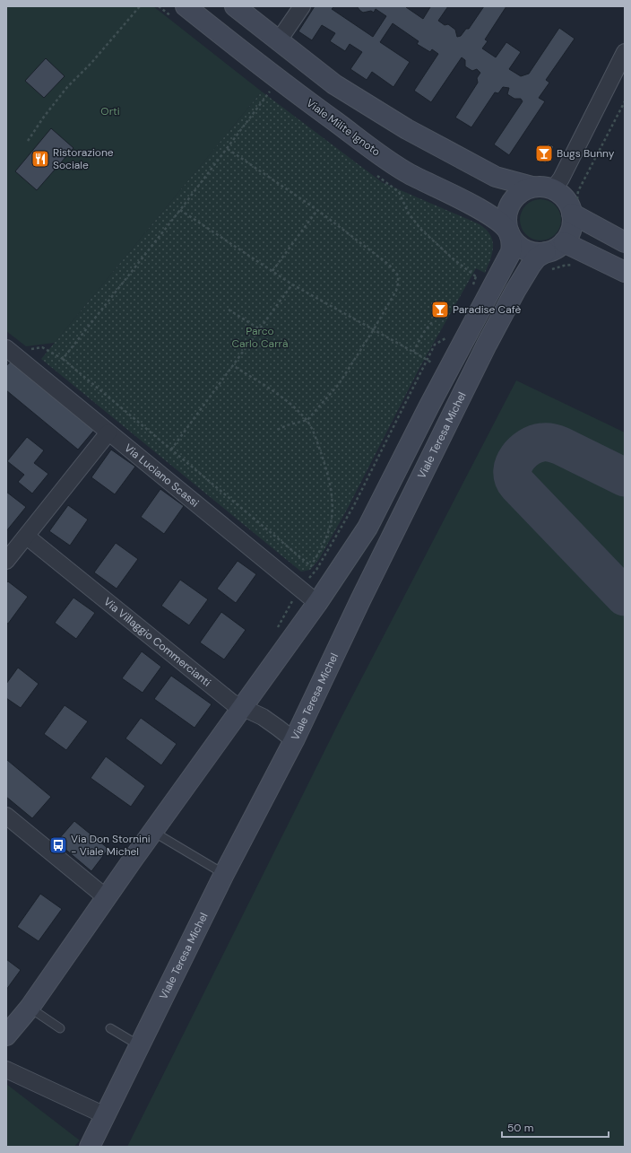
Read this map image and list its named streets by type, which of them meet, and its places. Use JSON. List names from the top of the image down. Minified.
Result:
{"streets":{"street":["Viale Milite Ignoto","Viale Teresa Michel","Via Luciano Scassi","Via Villaggio Commercianti"]},"crossings":[["Viale Milite Ignoto","Viale Teresa Michel"],["Viale Teresa Michel","Via Villaggio Commercianti"]],"parks":["Orti","Parco Carlo Carrà"],"places":{"bar":["Bugs Bunny","Paradise Cafè"],"restaurant":["Ristorazione Sociale"],"bus stop":["Via Don Stornini - Viale Michel"]},"scale_bar":"50 m"}
